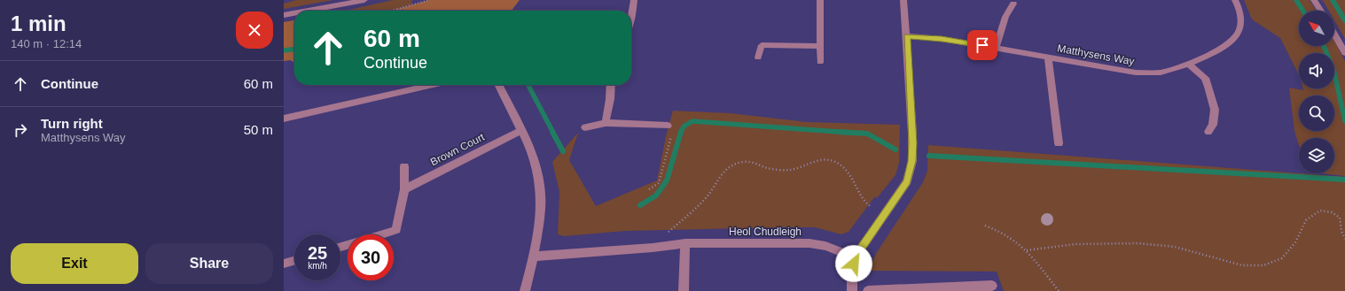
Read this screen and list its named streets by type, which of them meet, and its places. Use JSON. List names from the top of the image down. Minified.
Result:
{"streets":{"street":["Matthysens Way","Brown Court","Heol Chudleigh"]},"north":"top left","page":{"heading":["1 min","140 m · 12:14"],"turn":["60 m","Continue"],"list":[{"name":"Continue","value":"60 m"},{"name":"Turn right","note":"Matthysens Way","value":"50 m"}],"speed":"25 km/h","limit":"30","buttons":["Exit","Share"]}}
